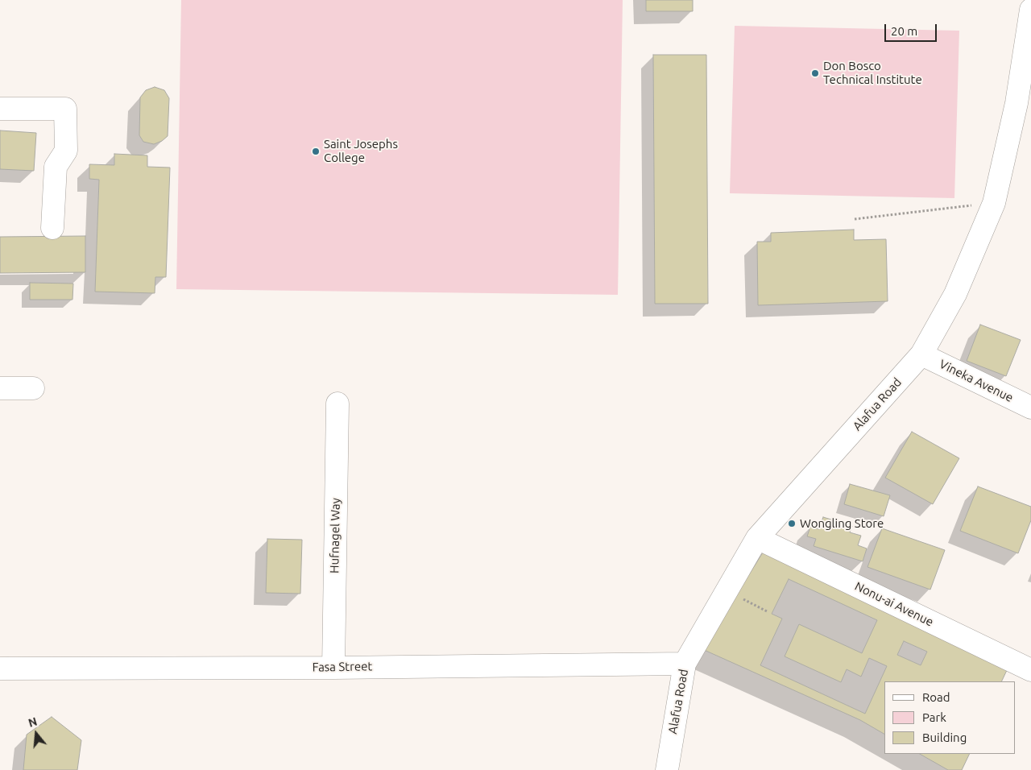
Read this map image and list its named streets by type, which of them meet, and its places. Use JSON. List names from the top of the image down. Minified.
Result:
{"streets":{"street":["Vineka Avenue","Alafua Road","Hufnagel Way","Nonu-ai Avenue","Fasa Street"]},"crossings":[["Vineka Avenue","Alafua Road"],["Alafua Road","Nonu-ai Avenue"],["Alafua Road","Fasa Street"],["Hufnagel Way","Fasa Street"]],"places":["Don Bosco Technical Institute","Saint Josephs College","Wongling Store"],"legend":["Road","Park","Building"],"scale_bar":"20 m","north":"top"}
